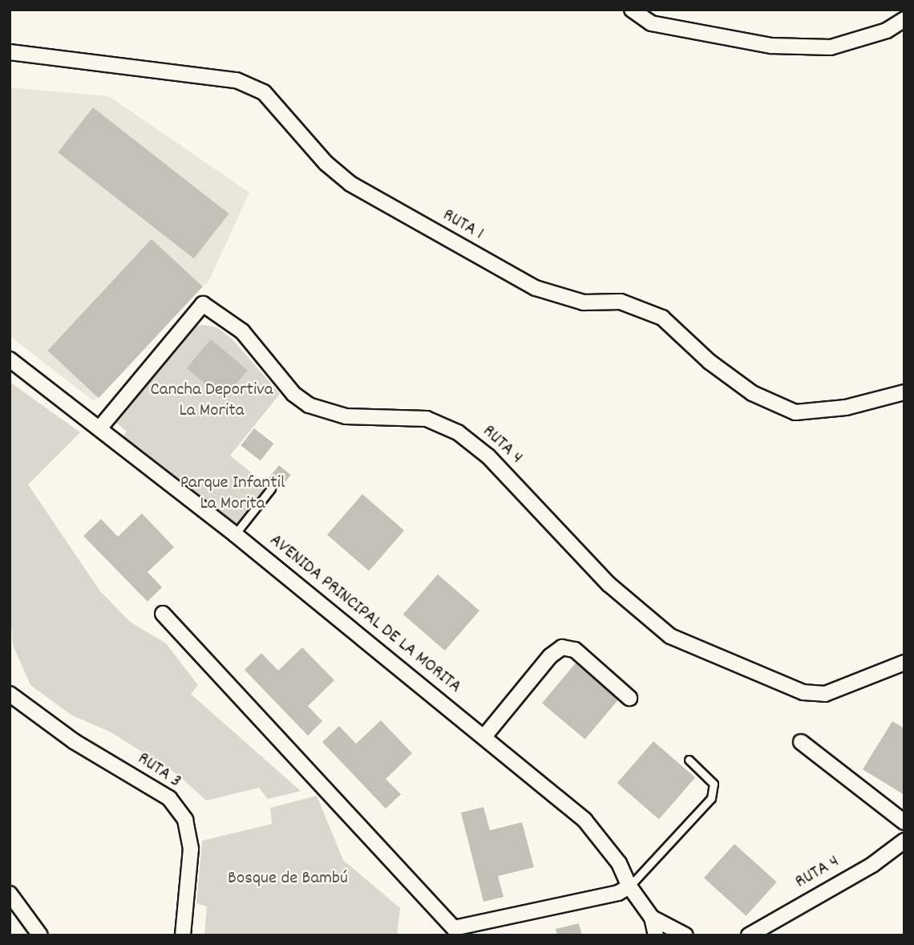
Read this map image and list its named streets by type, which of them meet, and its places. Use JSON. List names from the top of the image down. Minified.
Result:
{"streets":{"street":["RUTA 1","RUTA 4","AVENIDA PRINCIPAL DE LA MORITA","RUTA 3"]},"crossings":[["RUTA 4","AVENIDA PRINCIPAL DE LA MORITA"]],"parks":["Cancha Deportiva La Morita","Parque Infantil La Morita","Bosque de Bambú"]}
